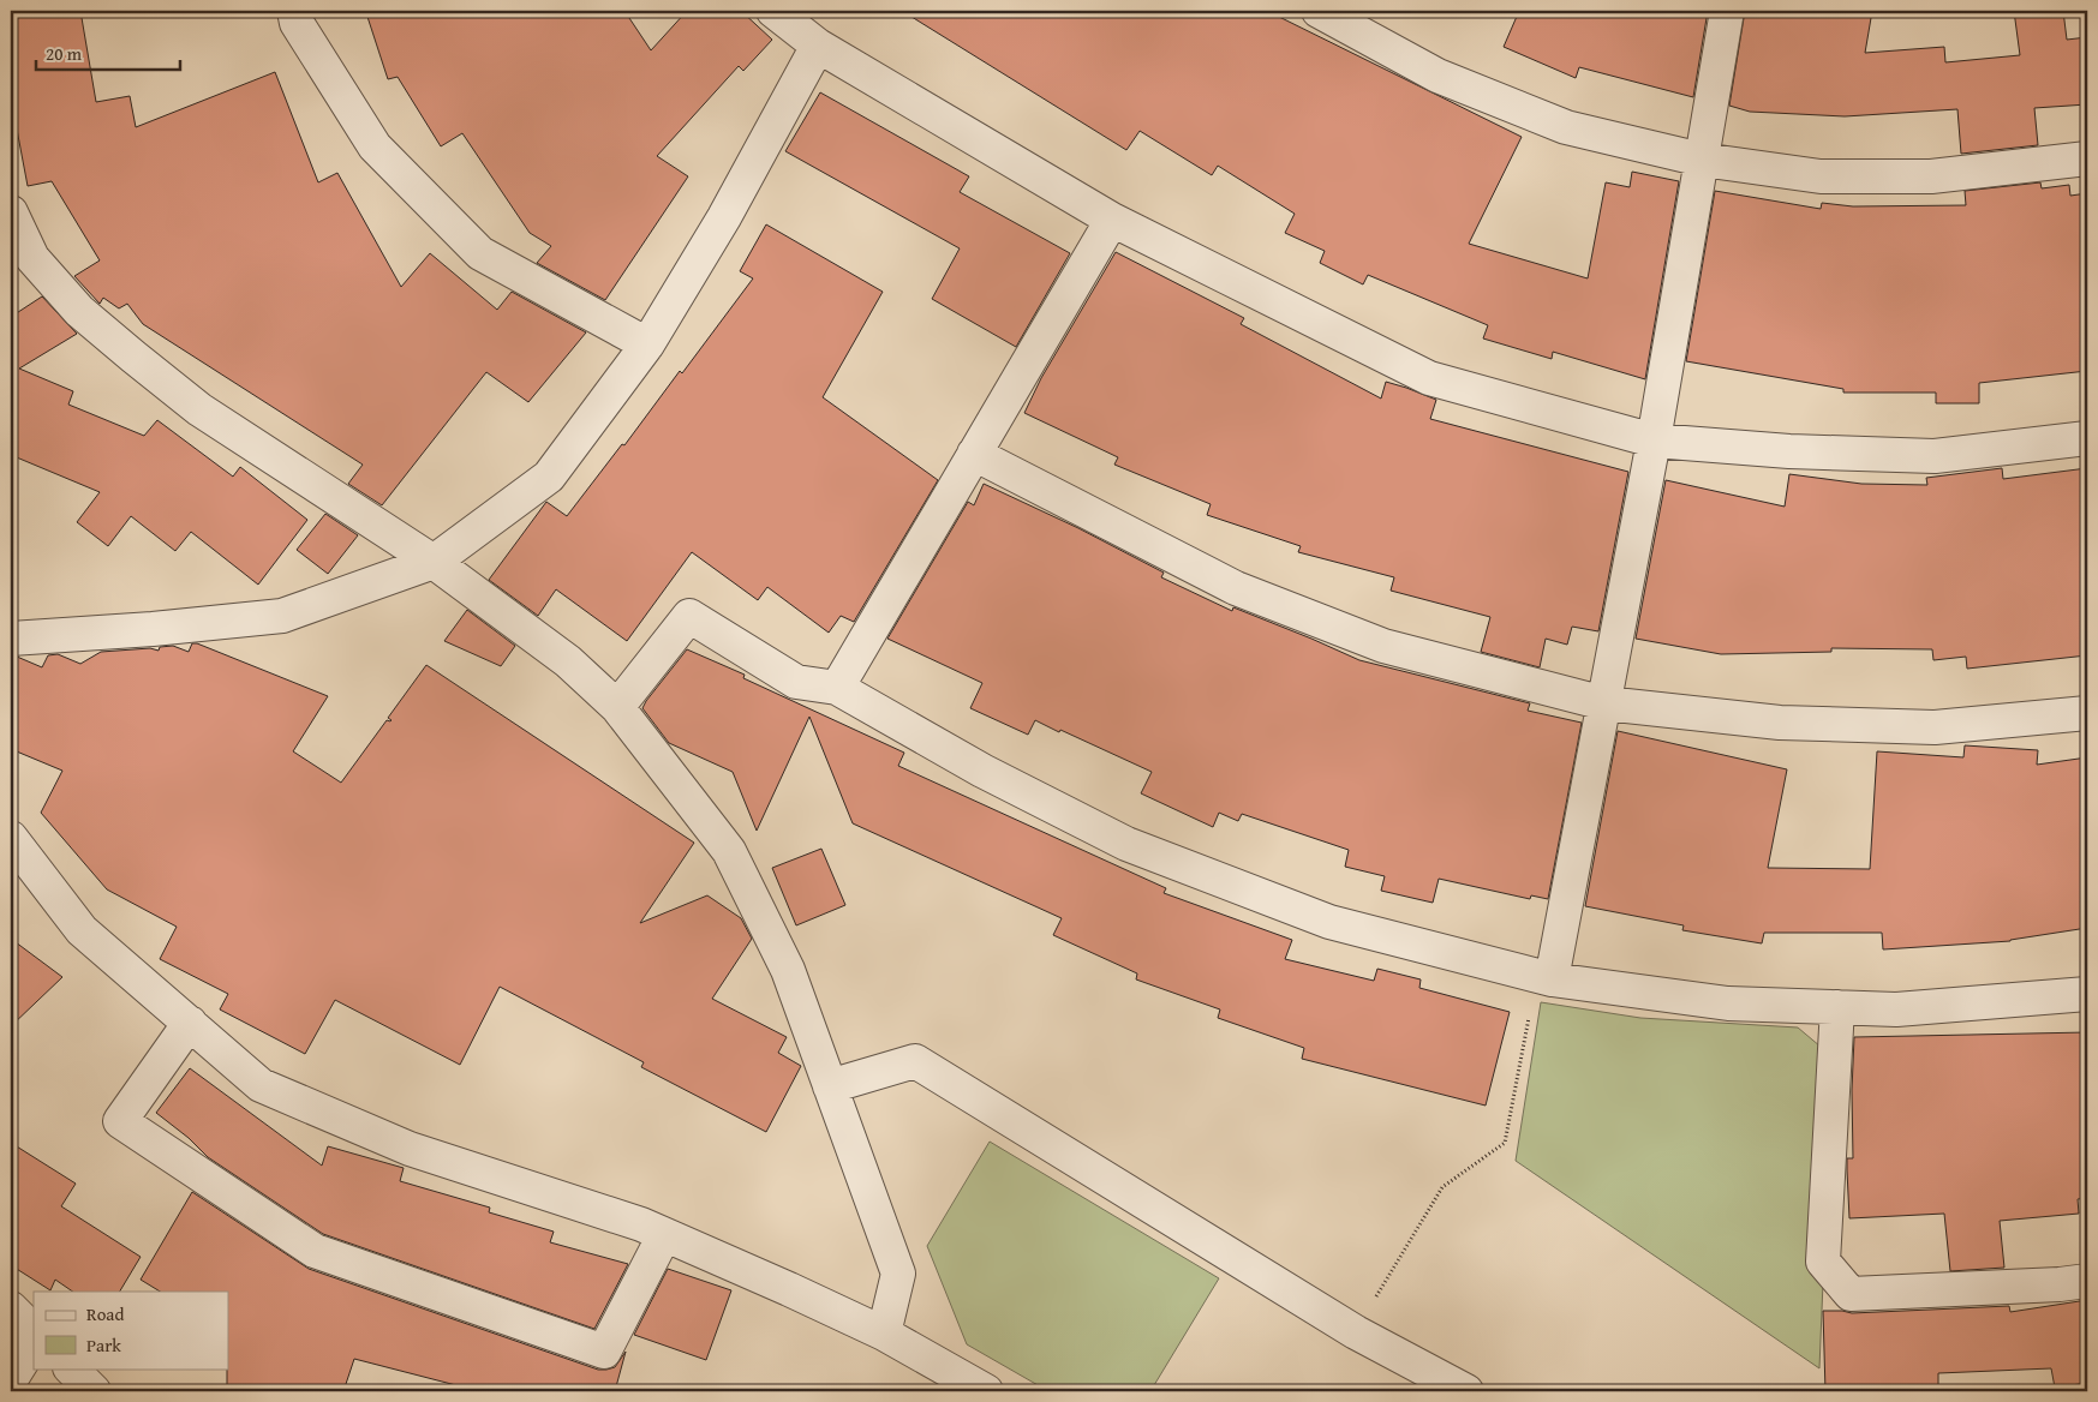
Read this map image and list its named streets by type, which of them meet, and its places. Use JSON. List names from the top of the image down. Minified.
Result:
{"legend":["Road","Park"],"scale_bar":"20 m"}
